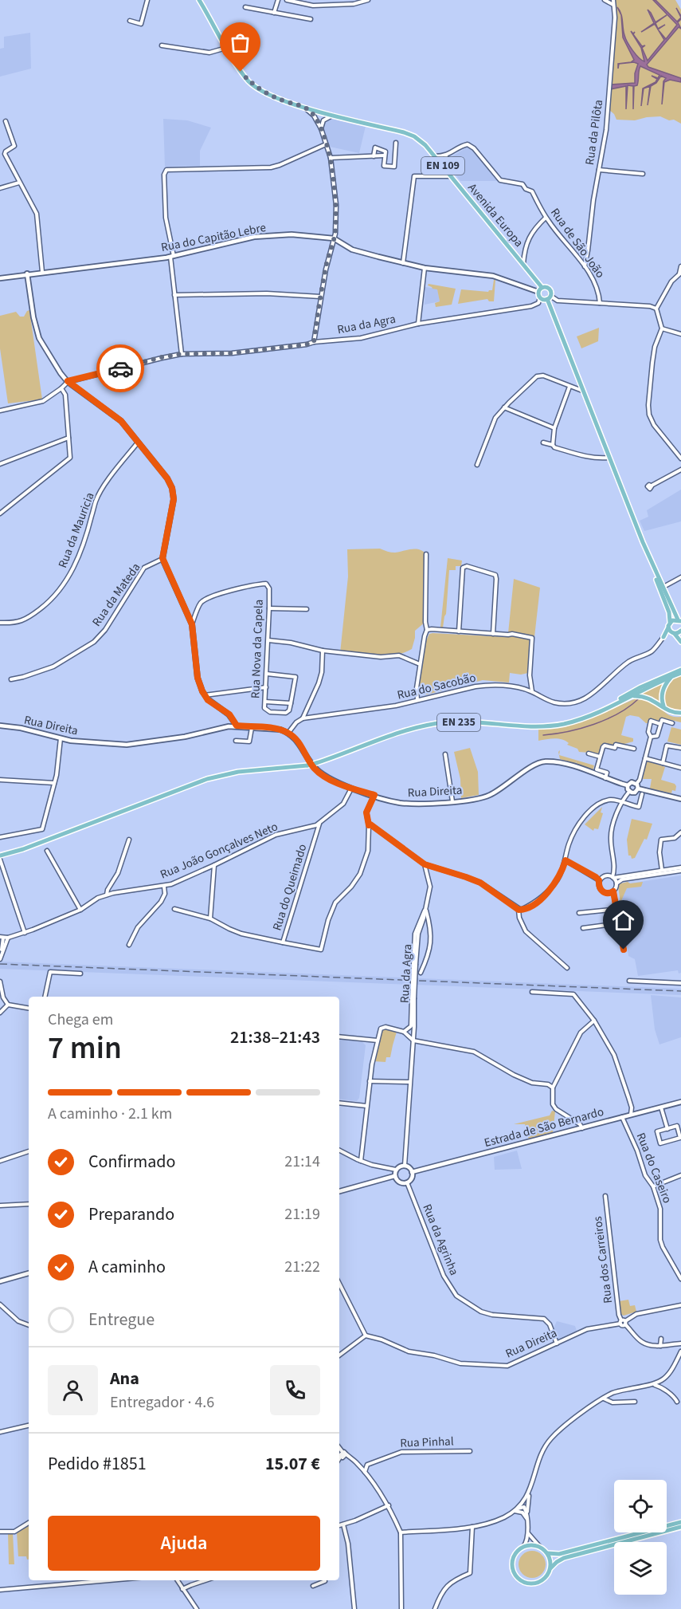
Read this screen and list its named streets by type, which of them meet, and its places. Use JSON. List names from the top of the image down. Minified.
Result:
{"streets":{"main road":["EN 109","Avenida Europa","Rua do Capitão Lebre","EN 235","Rua Direita","Estrada de São Bernardo"],"street":["Rua da Pilôta","Rua de São João","Rua da Agra","Rua da Mauricia","Rua da Mateda","Rua Nova da Capela","Rua do Sacobão","Rua João Gonçalves Neto","Rua do Queimado","Rua do Caseiro","Rua da Agrinha","Rua dos Carreiros","Rua Pinhal"]},"crossings":[["Rua da Pilôta","Rua de São João"],["EN 109","Avenida Europa"],["Avenida Europa","Rua do Capitão Lebre"],["Avenida Europa","Rua de São João"],["Avenida Europa","Rua da Agra"],["Rua do Capitão Lebre","Rua da Agra"],["Rua da Agra","Estrada de São Bernardo"],["Rua da Agra","Rua da Agrinha"],["Rua Direita","Rua João Gonçalves Neto"],["Rua Direita","Rua da Agrinha"],["Rua Direita","Rua dos Carreiros"],["Rua João Gonçalves Neto","Rua do Queimado"],["Estrada de São Bernardo","Rua do Caseiro"],["Estrada de São Bernardo","Rua da Agrinha"]],"page":{"heading":["7 min","Chega em","21:38–21:43"],"panel":["Ana","Entregador · 4.6","Pedido #1851","15.07 €"],"bar":"A caminho · 2.1 km","list":[["Confirmado","21:14"],["Preparando","21:19"],["A caminho","21:22"],"Entregue"],"buttons":"Ajuda"}}
